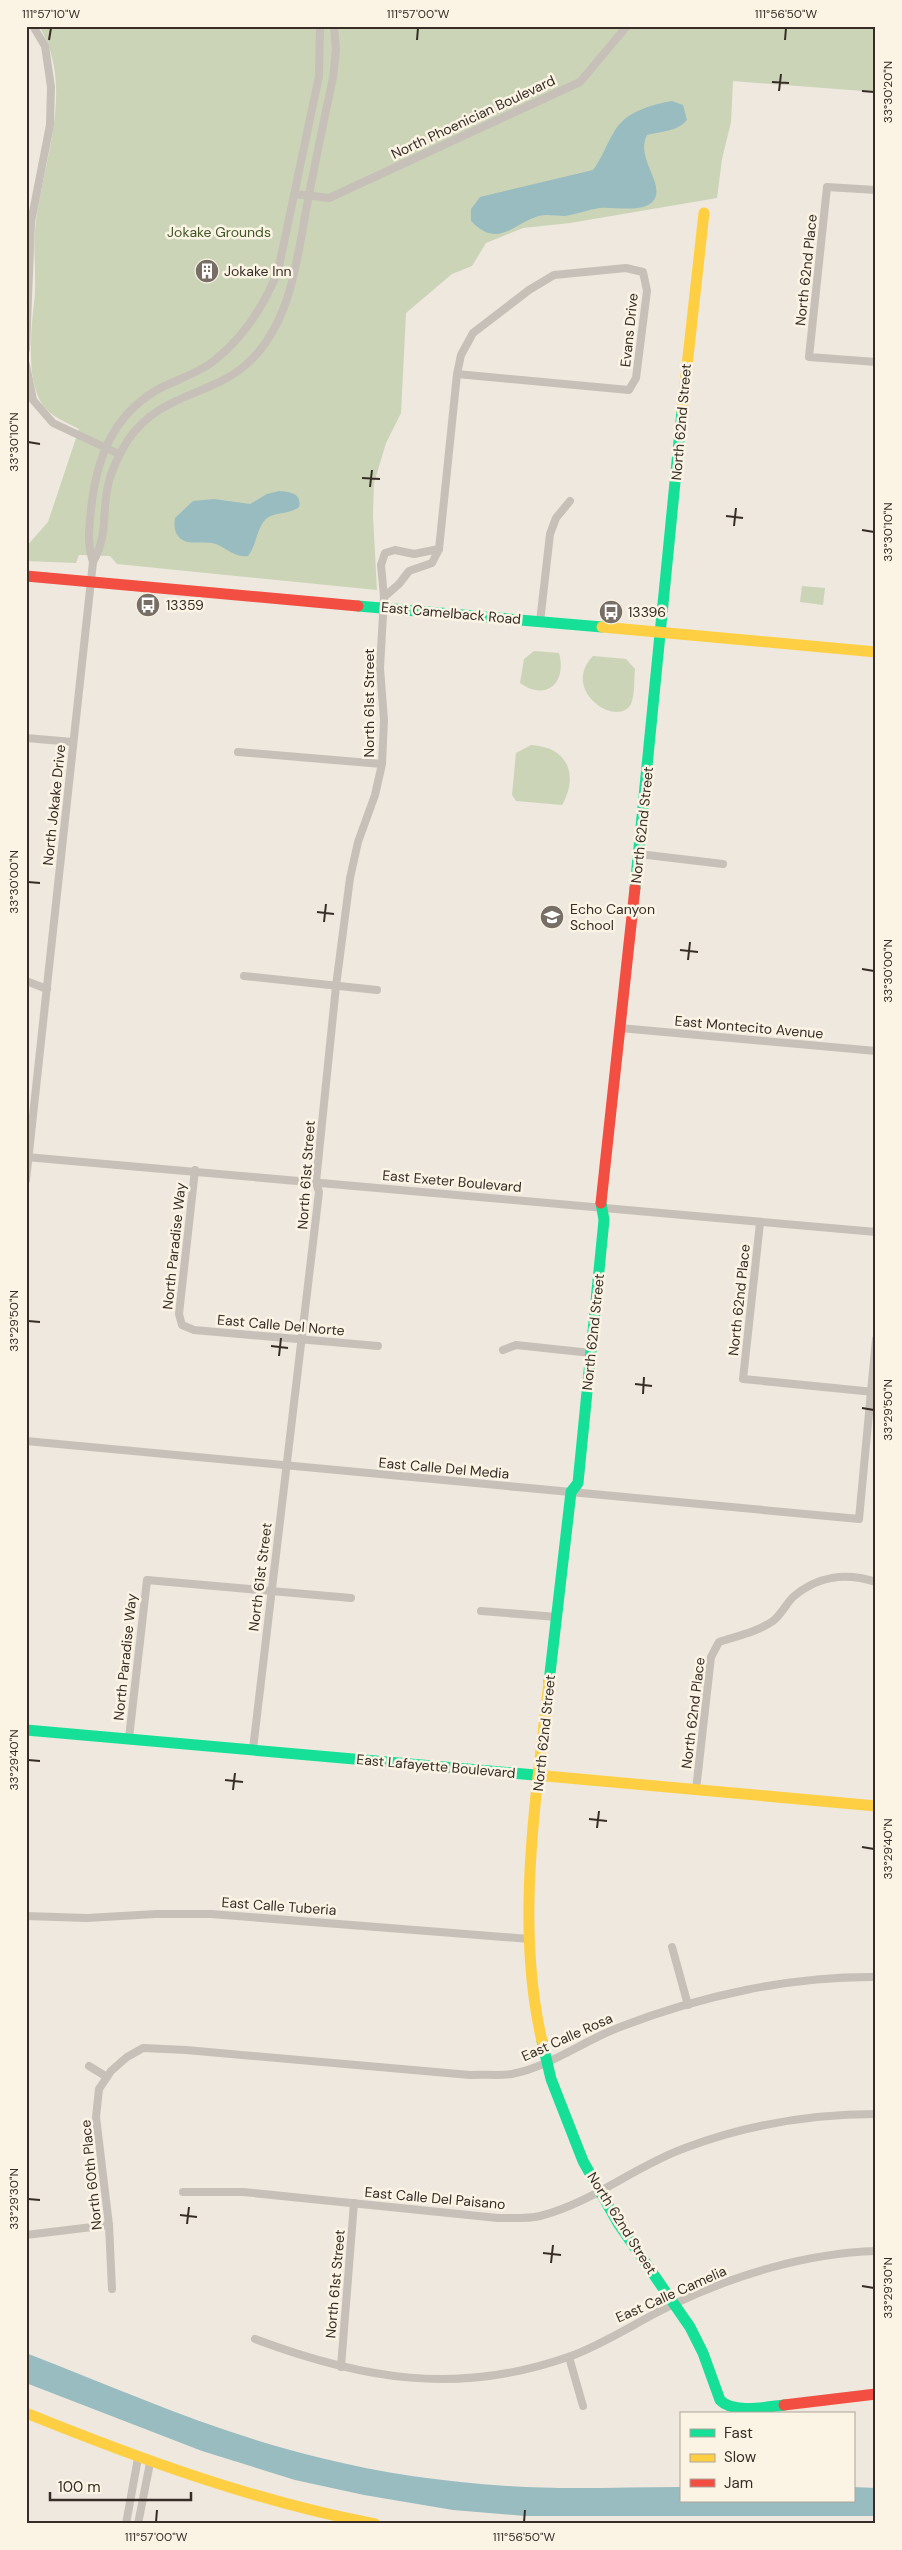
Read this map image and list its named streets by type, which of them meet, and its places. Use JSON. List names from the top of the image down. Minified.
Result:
{"streets":{"street":["North Phoenician Boulevard","North 62nd Place","Evans Drive","North 62nd Street","East Camelback Road","North 61st Street","North Jokake Drive","East Montecito Avenue","East Exeter Boulevard","North Paradise Way","East Calle Del Norte","East Calle Del Media","East Lafayette Boulevard","East Calle Tuberia","East Calle Rosa","North 60th Place","East Calle Del Paisano","East Calle Camelia"]},"crossings":[["North 62nd Place","East Exeter Boulevard"],["North 62nd Place","East Calle Del Media"],["North 62nd Place","East Lafayette Boulevard"],["North 62nd Street","East Camelback Road"],["North 62nd Street","East Montecito Avenue"],["North 62nd Street","East Exeter Boulevard"],["North 62nd Street","East Calle Del Media"],["North 62nd Street","East Lafayette Boulevard"],["North 62nd Street","East Calle Tuberia"],["North 62nd Street","East Calle Rosa"],["North 62nd Street","East Calle Del Paisano"],["North 62nd Street","East Calle Camelia"],["East Camelback Road","North 61st Street"],["East Camelback Road","North Jokake Drive"],["North 61st Street","East Exeter Boulevard"],["North 61st Street","North Paradise Way"],["North 61st Street","East Calle Del Norte"],["North 61st Street","East Calle Del Media"],["North 61st Street","East Lafayette Boulevard"],["North 61st Street","East Calle Del Paisano"],["North 61st Street","East Calle Camelia"],["North Jokake Drive","East Exeter Boulevard"],["East Exeter Boulevard","North Paradise Way"],["North Paradise Way","East Calle Del Norte"],["North Paradise Way","East Lafayette Boulevard"],["East Calle Rosa","North 60th Place"]],"parks":["Jokake Grounds"],"places":{"building":["Jokake Inn"],"bus stop":["13359","13396"],"school or university":["Echo Canyon School"]},"legend":["Fast","Slow","Jam"],"scale_bar":"100 m","coordinates":["111°57'10\"W","111°57'00\"W","111°56'50\"W","33°30'20\"N","33°30'10\"N","33°30'00\"N","33°29'50\"N","33°29'40\"N","33°29'30\"N"]}
